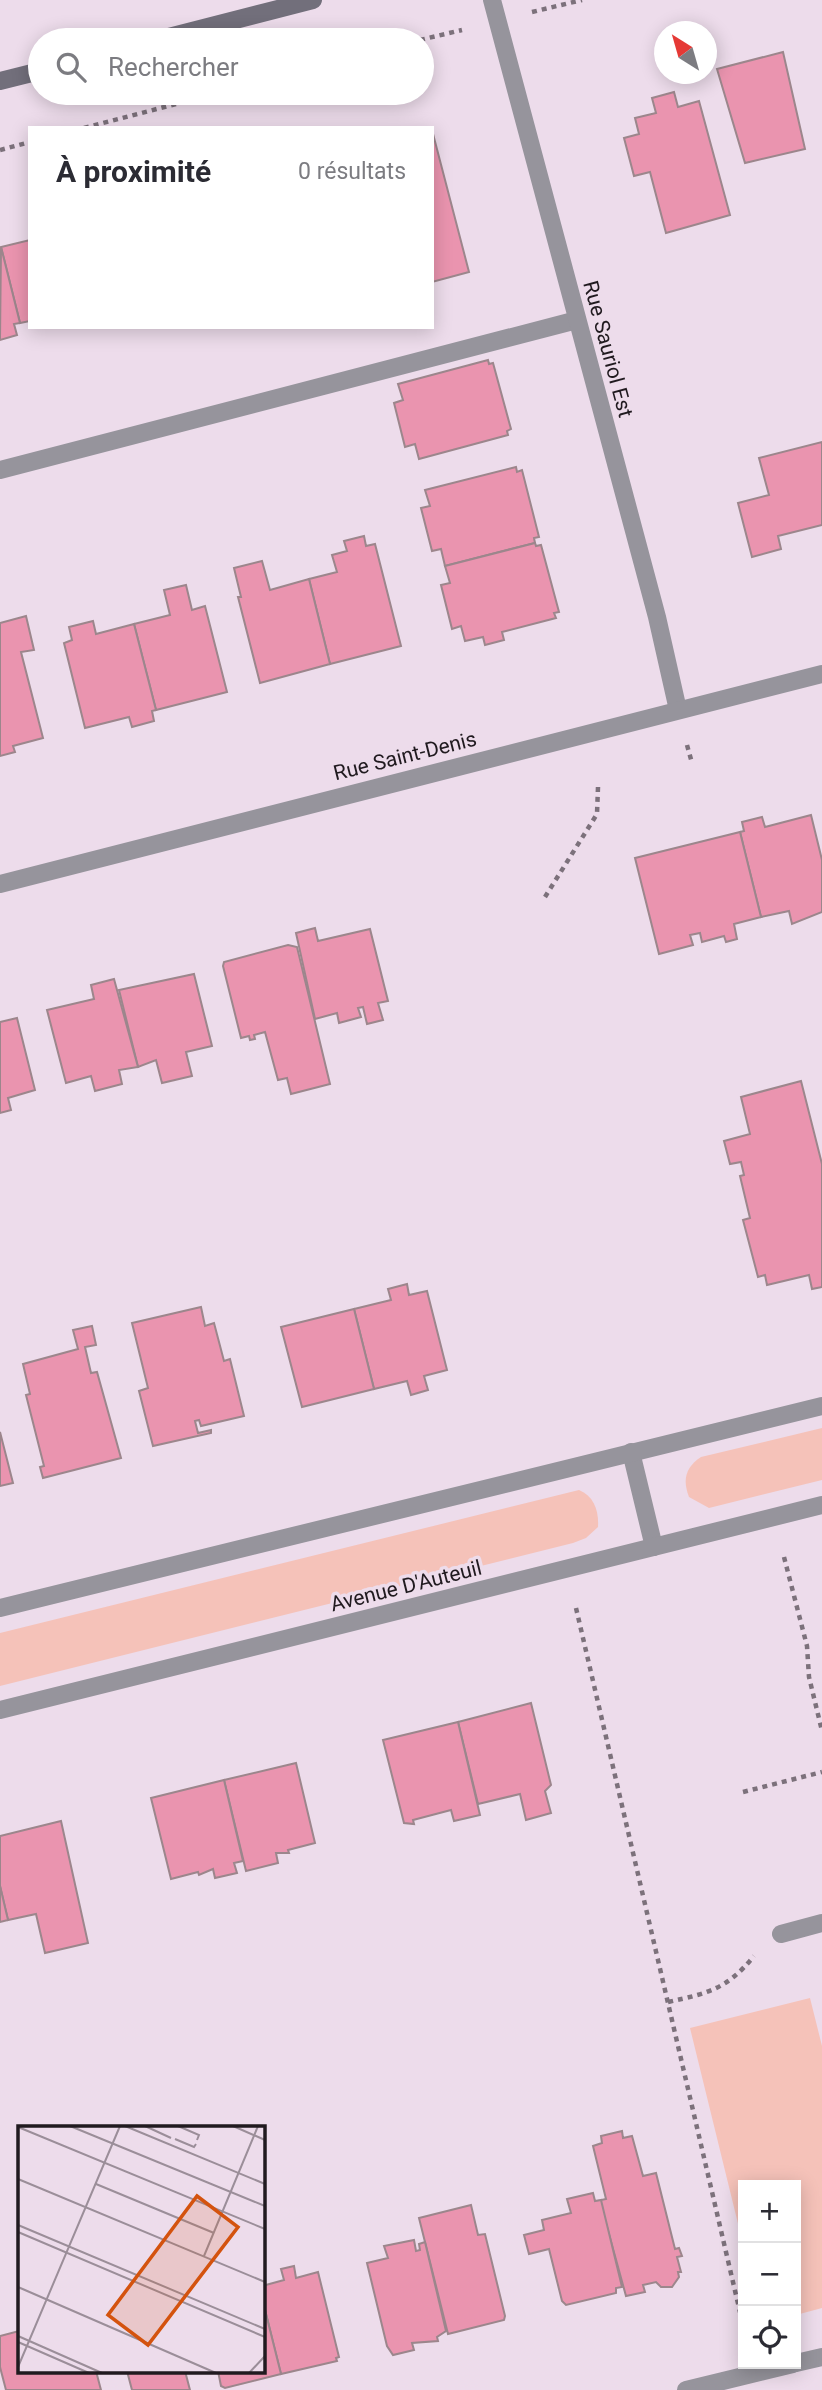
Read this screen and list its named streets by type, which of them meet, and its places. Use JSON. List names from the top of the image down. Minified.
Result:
{"streets":{"street":["Rue Sauriol Est","Rue Saint-Denis","Avenue D'Auteuil"]},"crossings":[["Rue Sauriol Est","Rue Saint-Denis"]],"north":"top left","page":{"search":"Rechercher","heading":["À proximité","0 résultats"],"map_buttons":["+","−"]}}
